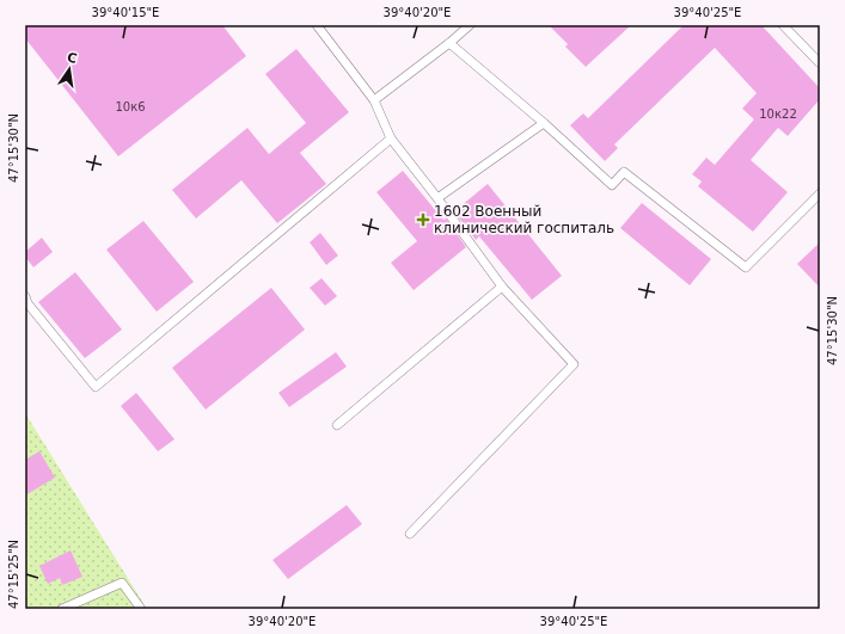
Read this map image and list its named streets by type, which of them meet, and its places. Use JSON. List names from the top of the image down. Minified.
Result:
{"places":{"health":["1602 Военный клинический госпиталь"]},"house_numbers":["10к6","10к22"],"north":"top","coordinates":["39°40'15\"E","39°40'20\"E","39°40'25\"E","47°15'30\"N","47°15'25\"N"]}
